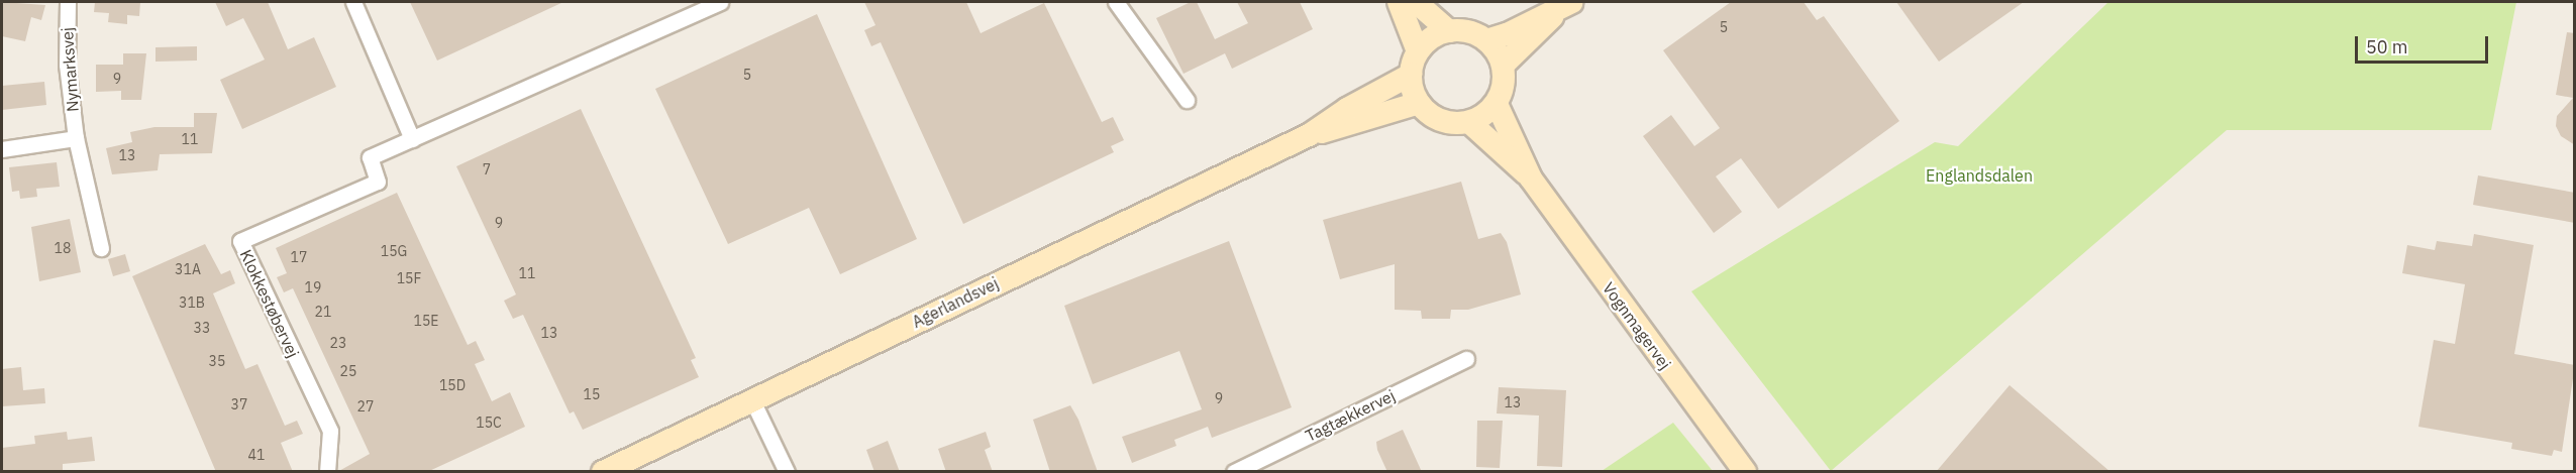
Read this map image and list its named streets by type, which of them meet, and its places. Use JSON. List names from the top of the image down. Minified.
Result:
{"streets":{"street":["Nymarksvej","Agerlandsvej","Klokkestøbervej","Vognmagervej","Tagtækkervej"]},"crossings":[["Agerlandsvej","Vognmagervej"]],"parks":["Englandsdalen"],"house_numbers":["5","5","9","11","13","7","9","18","15G","17","31A","11","15F","19","31B","21","15E","33","13","23","35","25","15D","15","9","13","37","27","15C","41"],"scale_bar":"50 m"}
